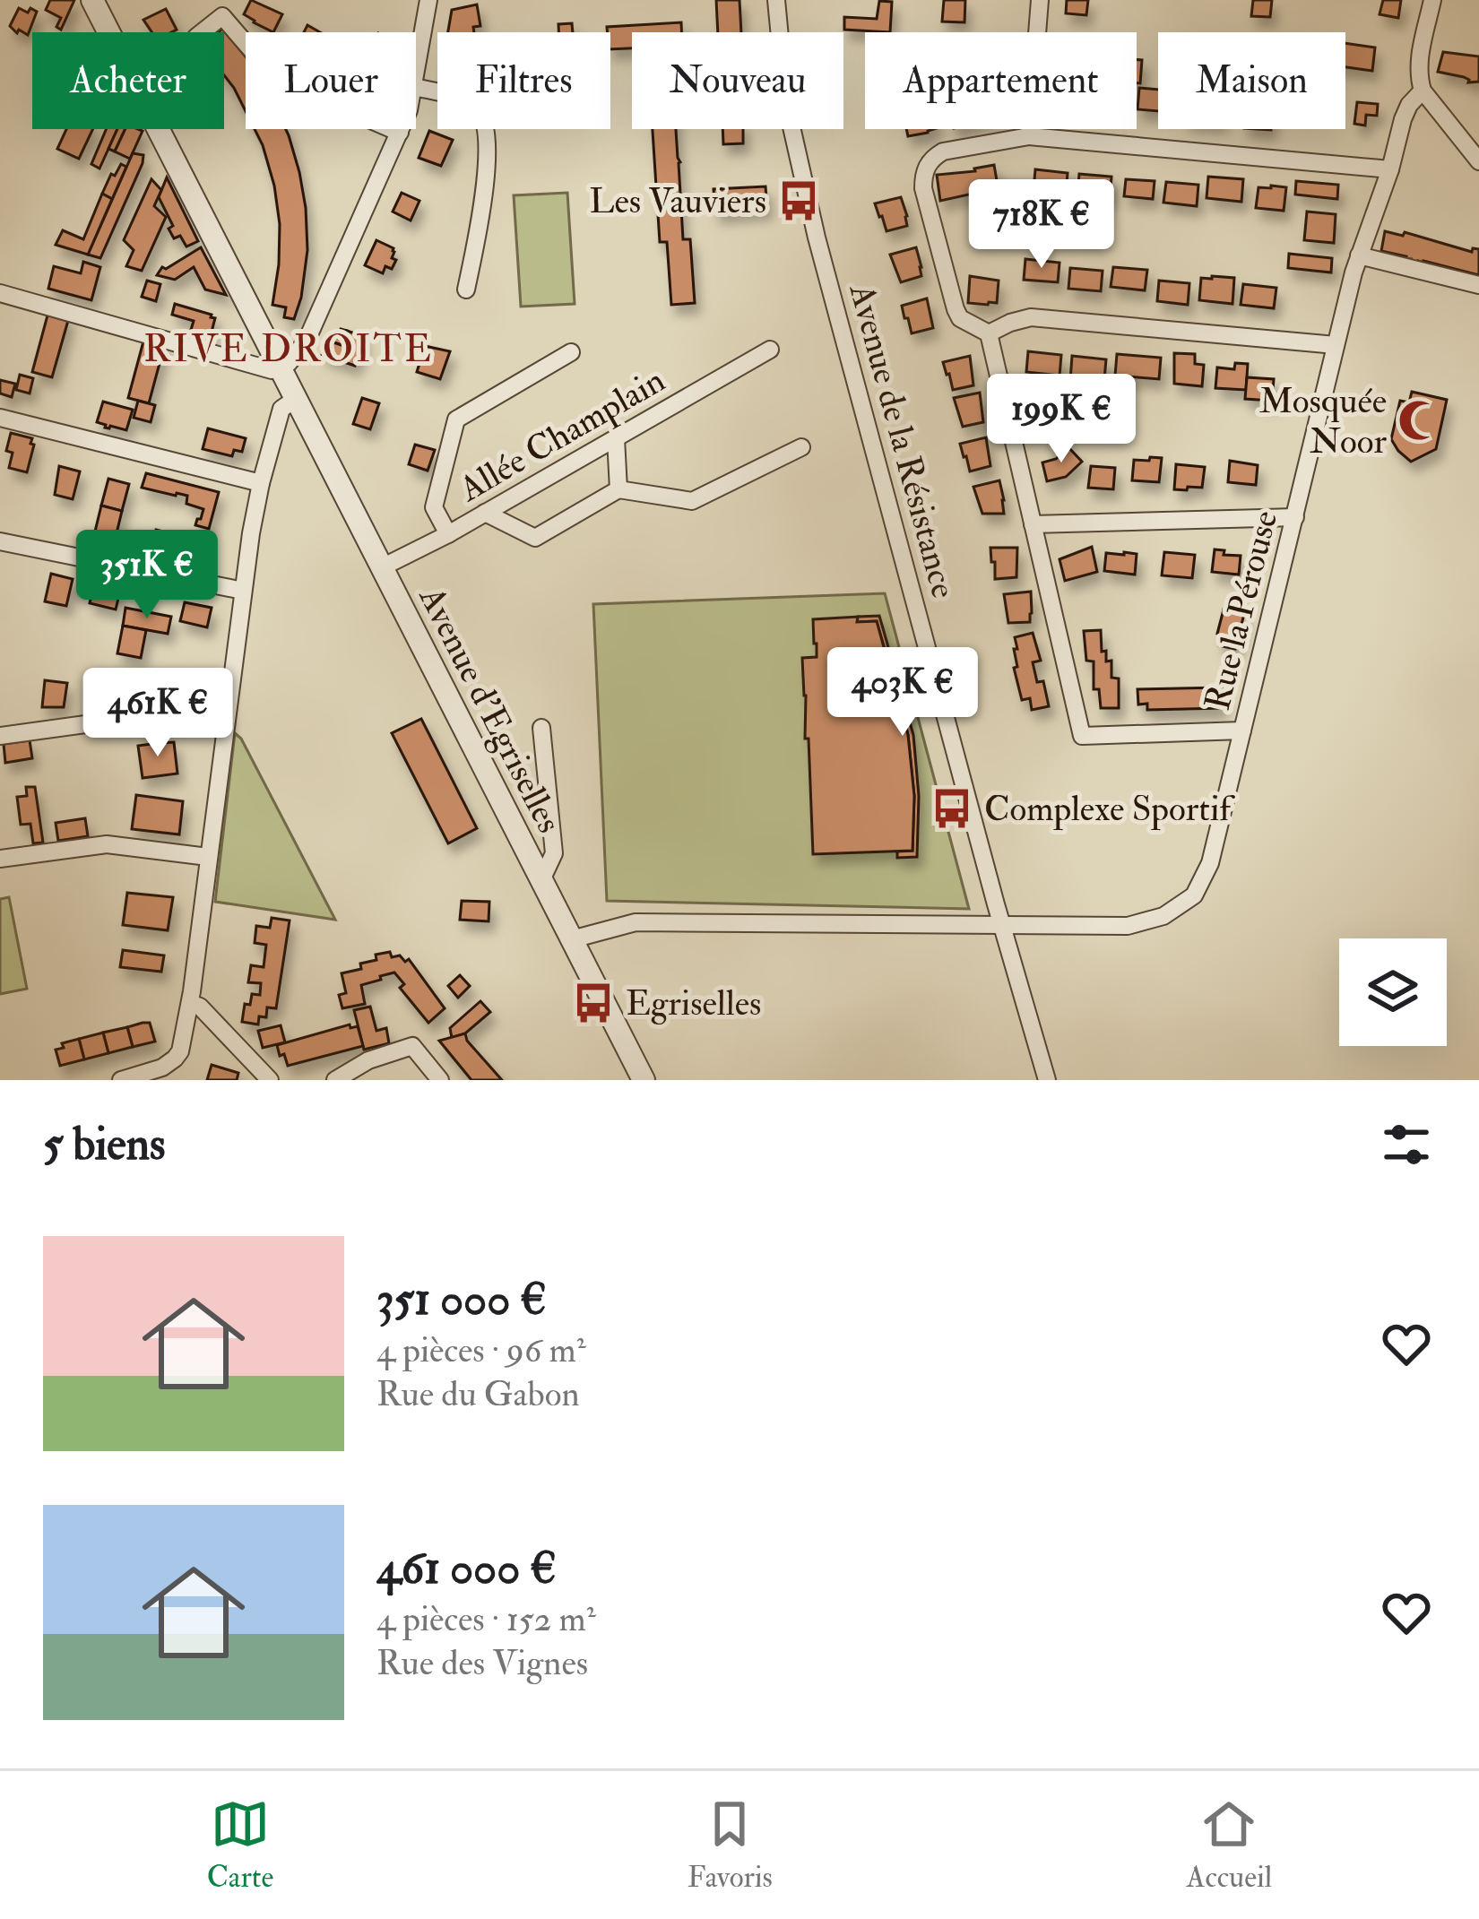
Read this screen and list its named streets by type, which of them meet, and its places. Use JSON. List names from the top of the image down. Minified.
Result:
{"streets":{"street":["Allée Champlain","Avenue de la Résistance","Rue la Pérouse","Avenue d'Egriselles"]},"crossings":[["Allée Champlain","Avenue d'Egriselles"],["Avenue de la Résistance","Rue la Pérouse"],["Rue la Pérouse","Avenue d'Egriselles"]],"districts":["RIVE DROITE"],"places":{"bus stop":["Les Vauviers","Complexe Sportif","Egriselles"],"mosque":["Mosquée Noor"]},"page":{"chip":["Acheter","Louer","Filtres","Nouveau","Appartement","Maison"],"price":["718K €","199K €","351K €","403K €","461K €"],"heading":"5 biens","list":[{"name":"351 000 €","note":"4 pièces · 96 m² · Rue du Gabon"},{"name":"461 000 €","note":"4 pièces · 152 m² · Rue des Vignes"}],"tabs":["Carte","Favoris","Accueil"]}}
